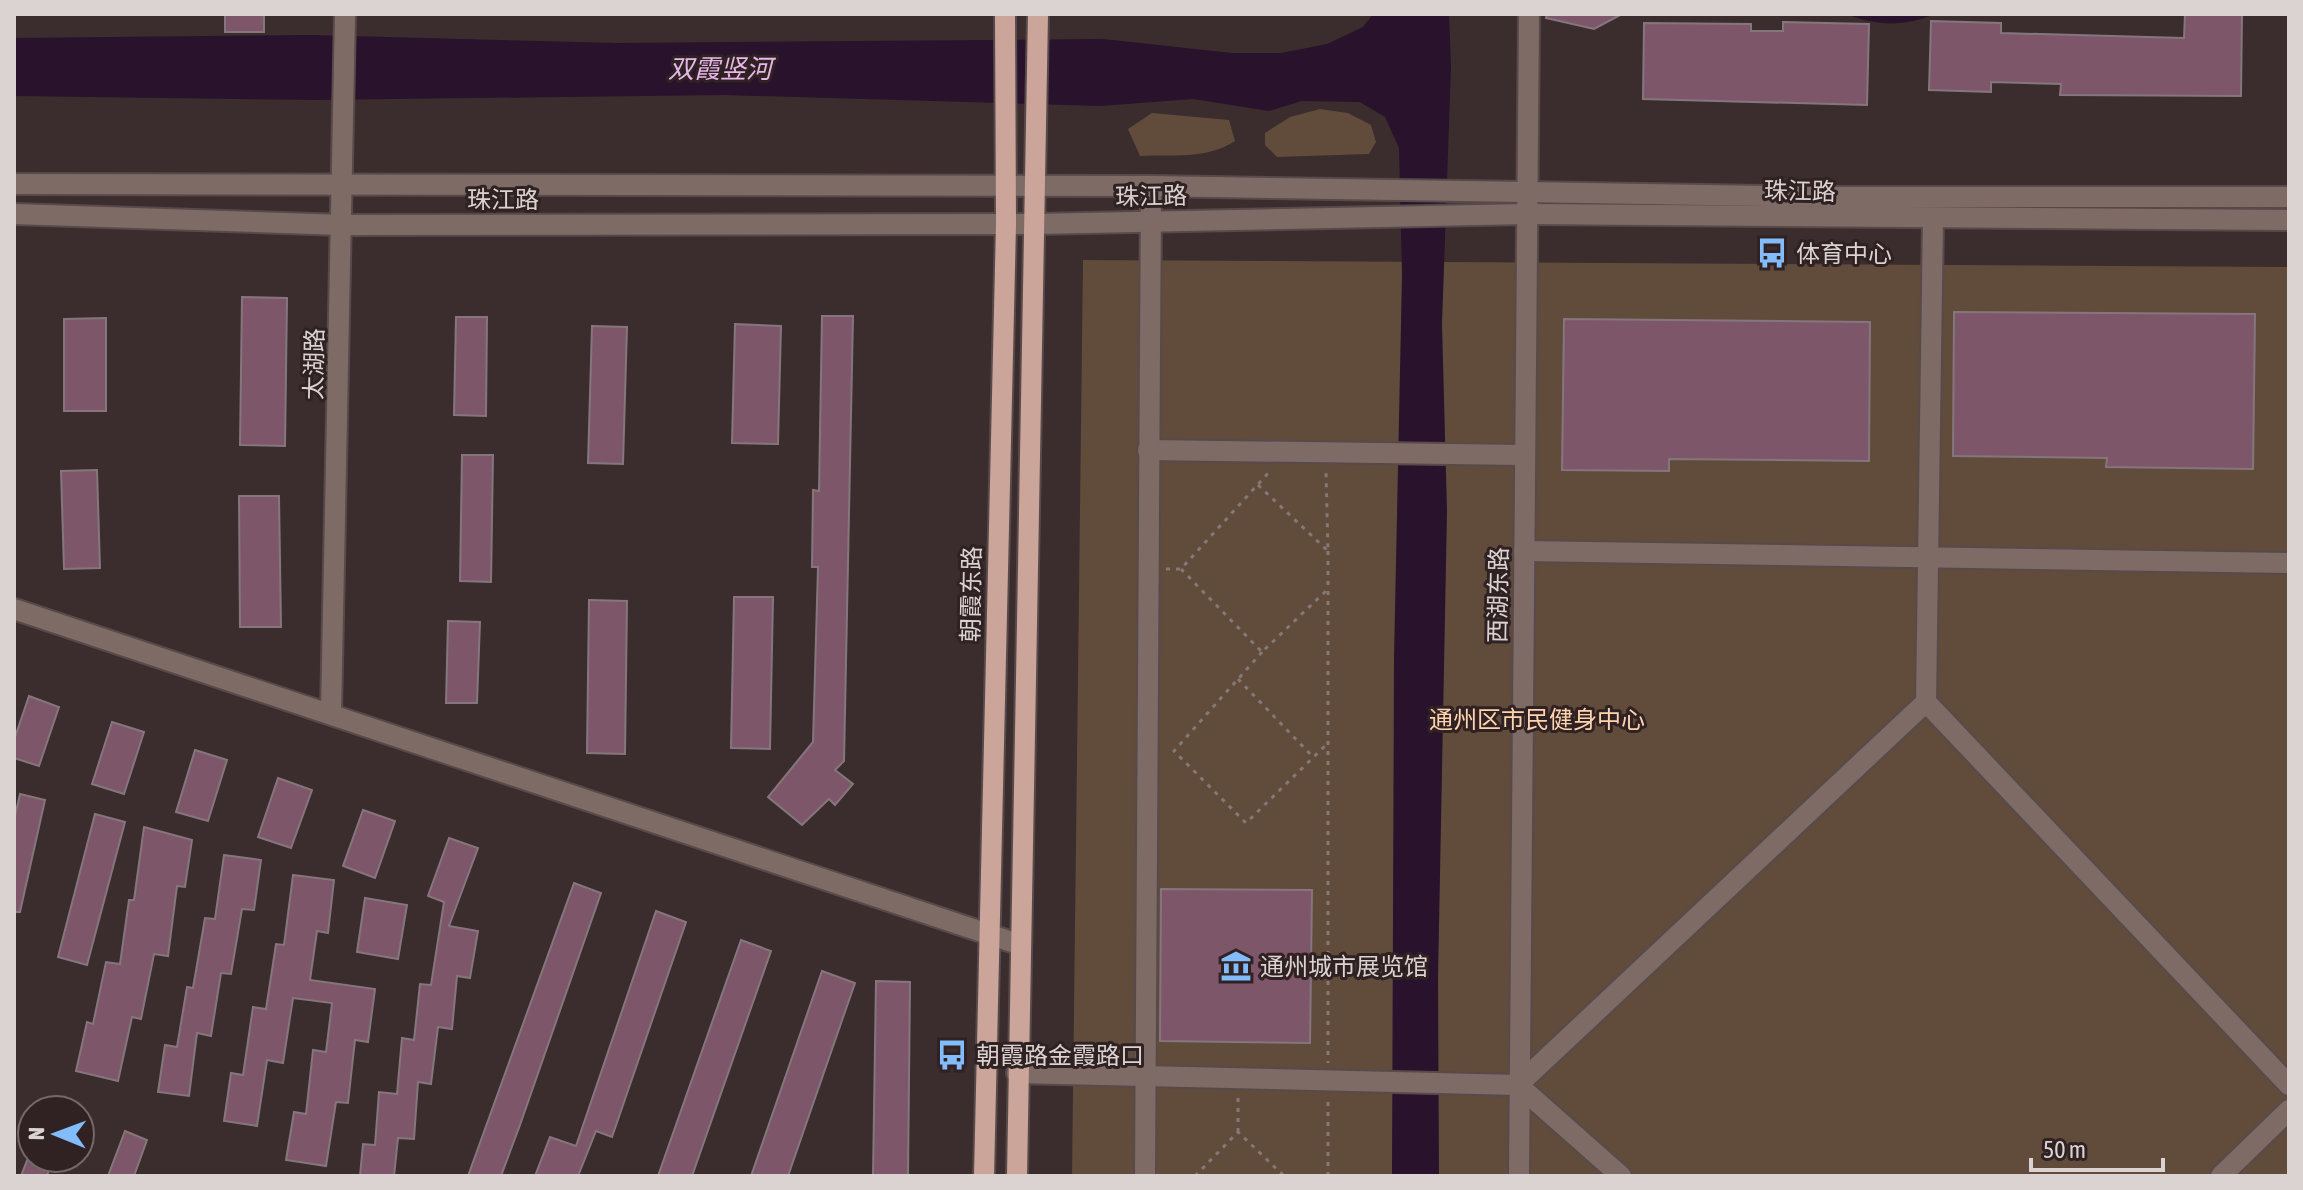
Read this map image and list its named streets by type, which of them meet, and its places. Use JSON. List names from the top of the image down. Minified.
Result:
{"streets":{"main road":["朝霞东路"],"street":["珠江路","太湖路","西湖东路"]},"crossings":[["珠江路","太湖路"],["珠江路","朝霞东路"],["珠江路","西湖东路"]],"water":["双霞竖河"],"parks":["通州区市民健身中心"],"places":{"bus stop":["体育中心","朝霞路金霞路口"],"museum":["通州城市展览馆"]},"scale_bar":"50 m","north":"left"}
